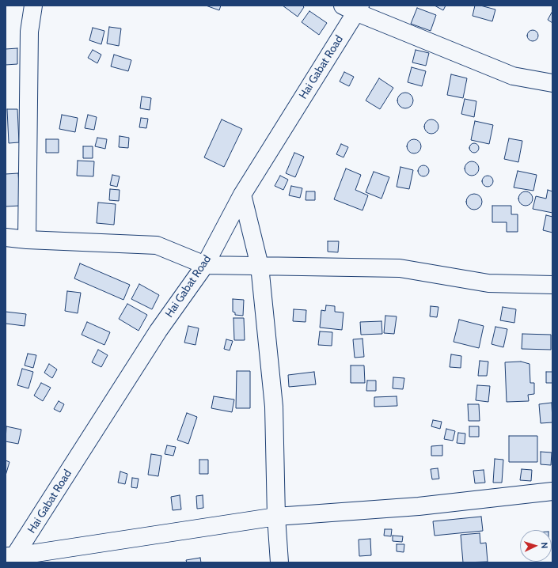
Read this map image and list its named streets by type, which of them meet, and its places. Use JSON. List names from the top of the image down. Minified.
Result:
{"streets":{"street":["Hai Gabat Road"]},"north":"right"}
